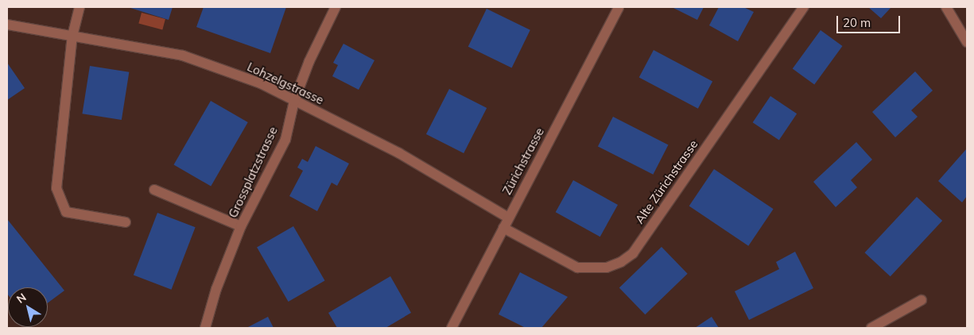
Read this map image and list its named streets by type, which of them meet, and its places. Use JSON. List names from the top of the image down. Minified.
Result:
{"streets":{"street":["Lohzelgstrasse","Zürichstrasse","Grossplatzstrasse","Alte Zürichstrasse"]},"crossings":[["Lohzelgstrasse","Zürichstrasse"],["Lohzelgstrasse","Grossplatzstrasse"],["Zürichstrasse","Alte Zürichstrasse"]],"scale_bar":"20 m","north":"top left"}
